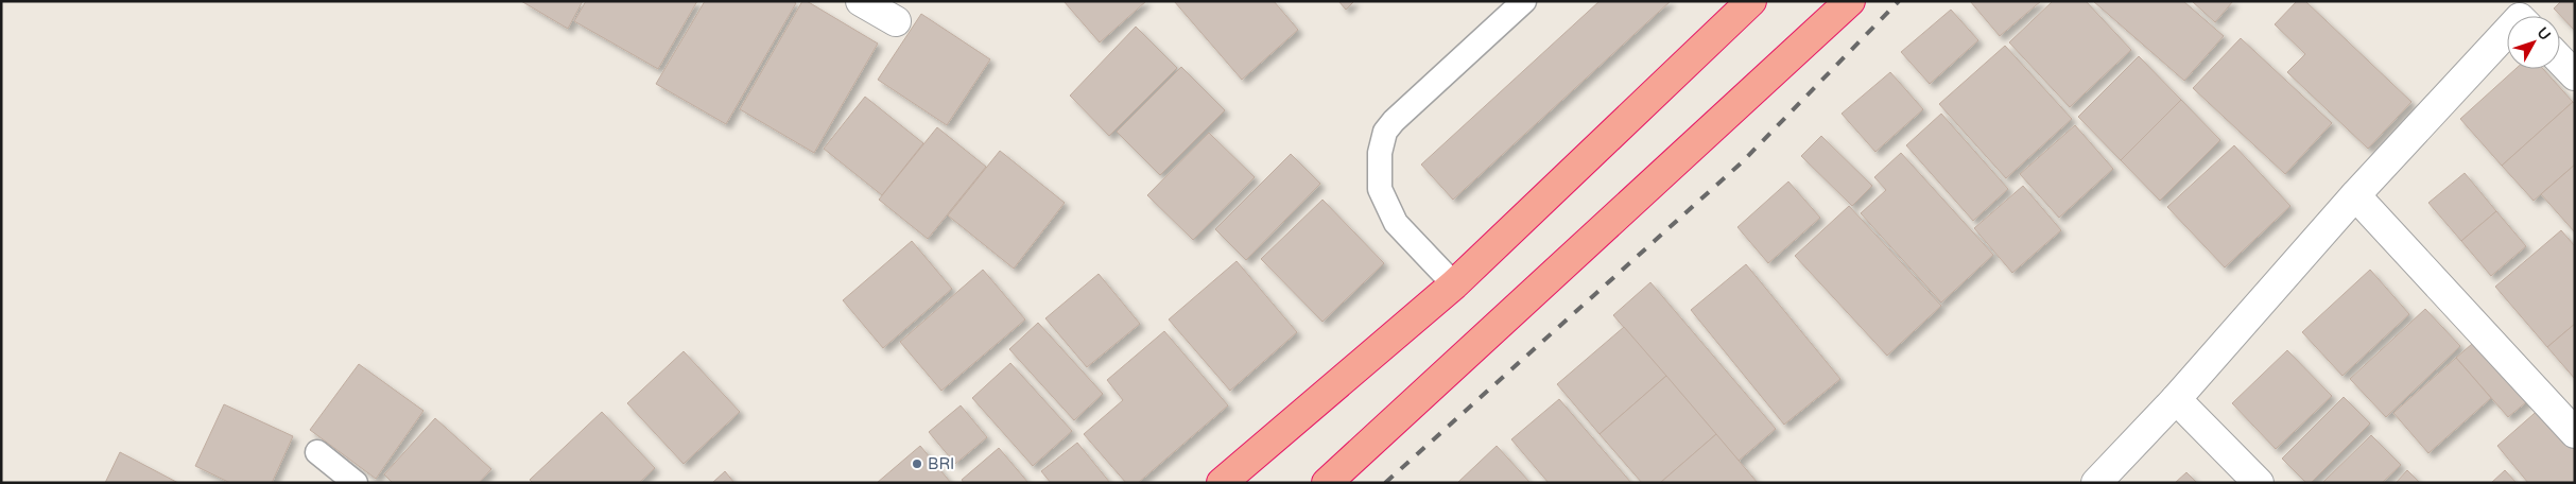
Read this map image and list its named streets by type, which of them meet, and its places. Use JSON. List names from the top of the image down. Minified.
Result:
{"places":["BRI"],"north":"top right"}
